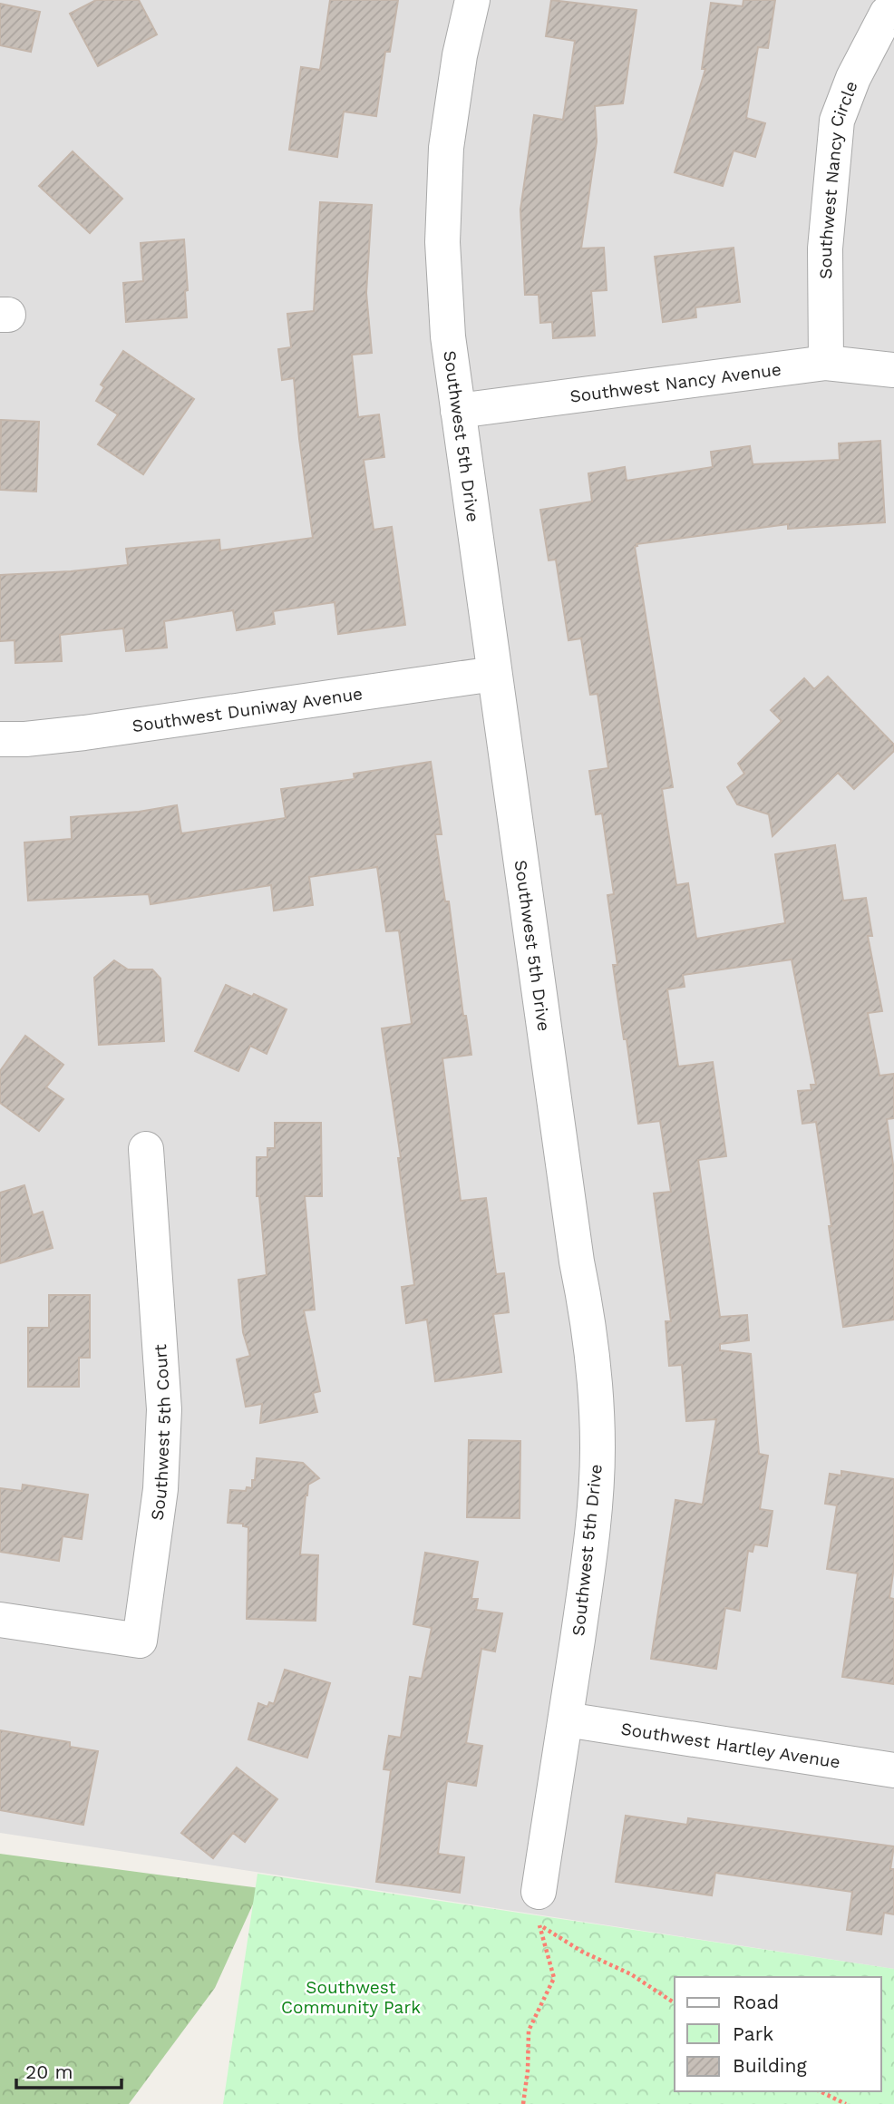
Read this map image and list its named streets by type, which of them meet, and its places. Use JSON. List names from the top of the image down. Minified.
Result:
{"streets":{"street":["Southwest Nancy Circle","Southwest Nancy Avenue","Southwest 5th Drive","Southwest Duniway Avenue","Southwest 5th Court","Southwest Hartley Avenue"]},"crossings":[["Southwest Nancy Circle","Southwest Nancy Avenue"],["Southwest Nancy Avenue","Southwest 5th Drive"],["Southwest 5th Drive","Southwest Duniway Avenue"],["Southwest 5th Drive","Southwest Hartley Avenue"]],"parks":["Southwest Community Park"],"legend":["Road","Park","Building"],"scale_bar":"20 m"}
